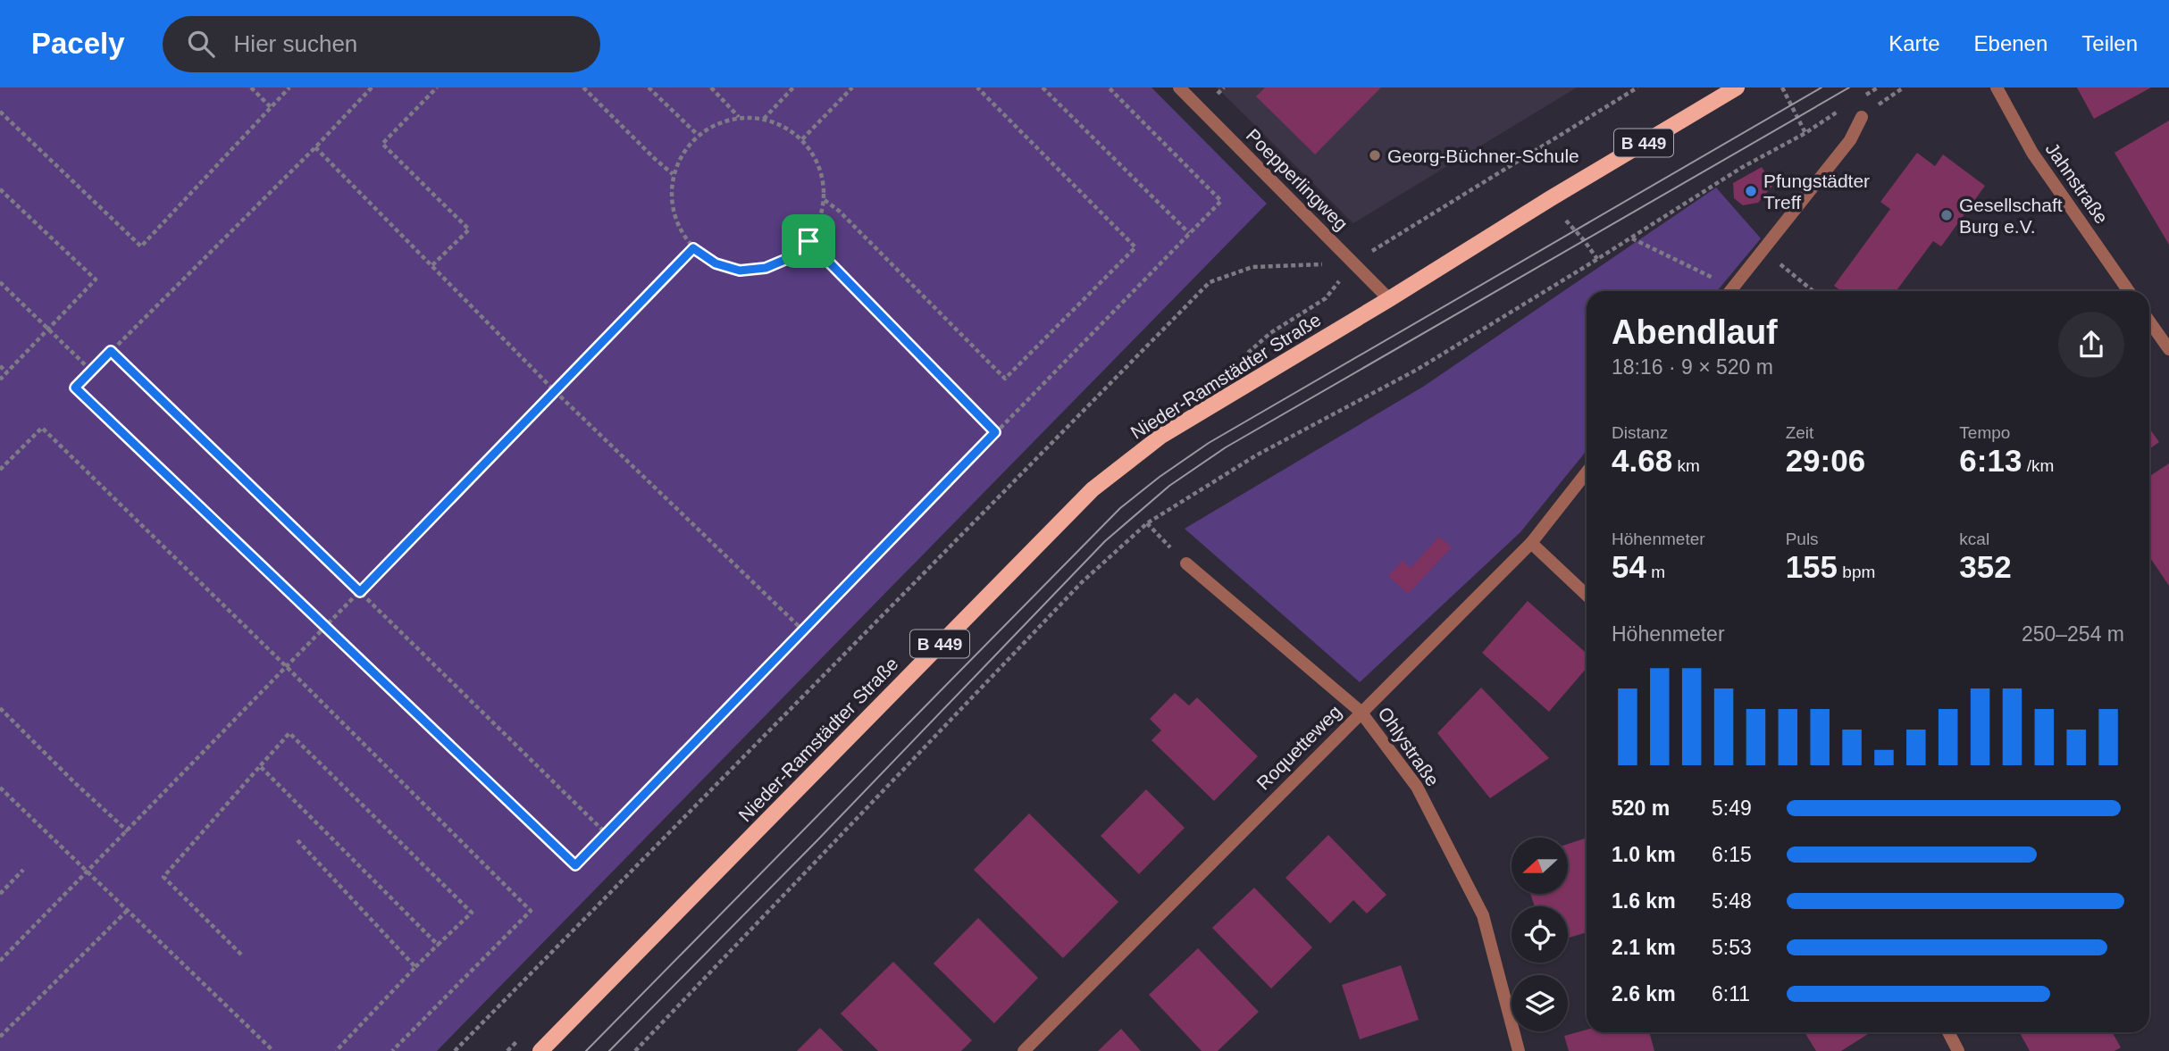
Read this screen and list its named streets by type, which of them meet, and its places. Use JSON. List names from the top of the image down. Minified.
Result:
{"streets":{"main road":["B 449","Nieder-Ramstädter Straße"],"street":["Poepperlingweg","Jahnstraße","Ohlystraße","Roquetteweg"]},"crossings":[["Poepperlingweg","Nieder-Ramstädter Straße"],["Ohlystraße","Roquetteweg"]],"places":["Georg-Büchner-Schule","Pfungstädter Treff","Gesellschaft Burg e.V."],"north":"left","page":{"header":"Pacely","search":"Hier suchen","nav":["Karte","Ebenen","Teilen"],"heading":["Abendlauf","18:16 · 9 × 520 m"],"stats":[["Distanz","4.68 km"],["Zeit","29:06"],["Tempo","6:13 /km"],["Höhenmeter","54 m"],["Puls","155 bpm"],["kcal","352"]],"chart":["Höhenmeter","250–254 m"],"list":[{"name":"520 m","note":"5:49"},{"name":"1.0 km","note":"6:15"},{"name":"1.6 km","note":"5:48"},{"name":"2.1 km","note":"5:53"},{"name":"2.6 km","note":"6:11"}]}}
